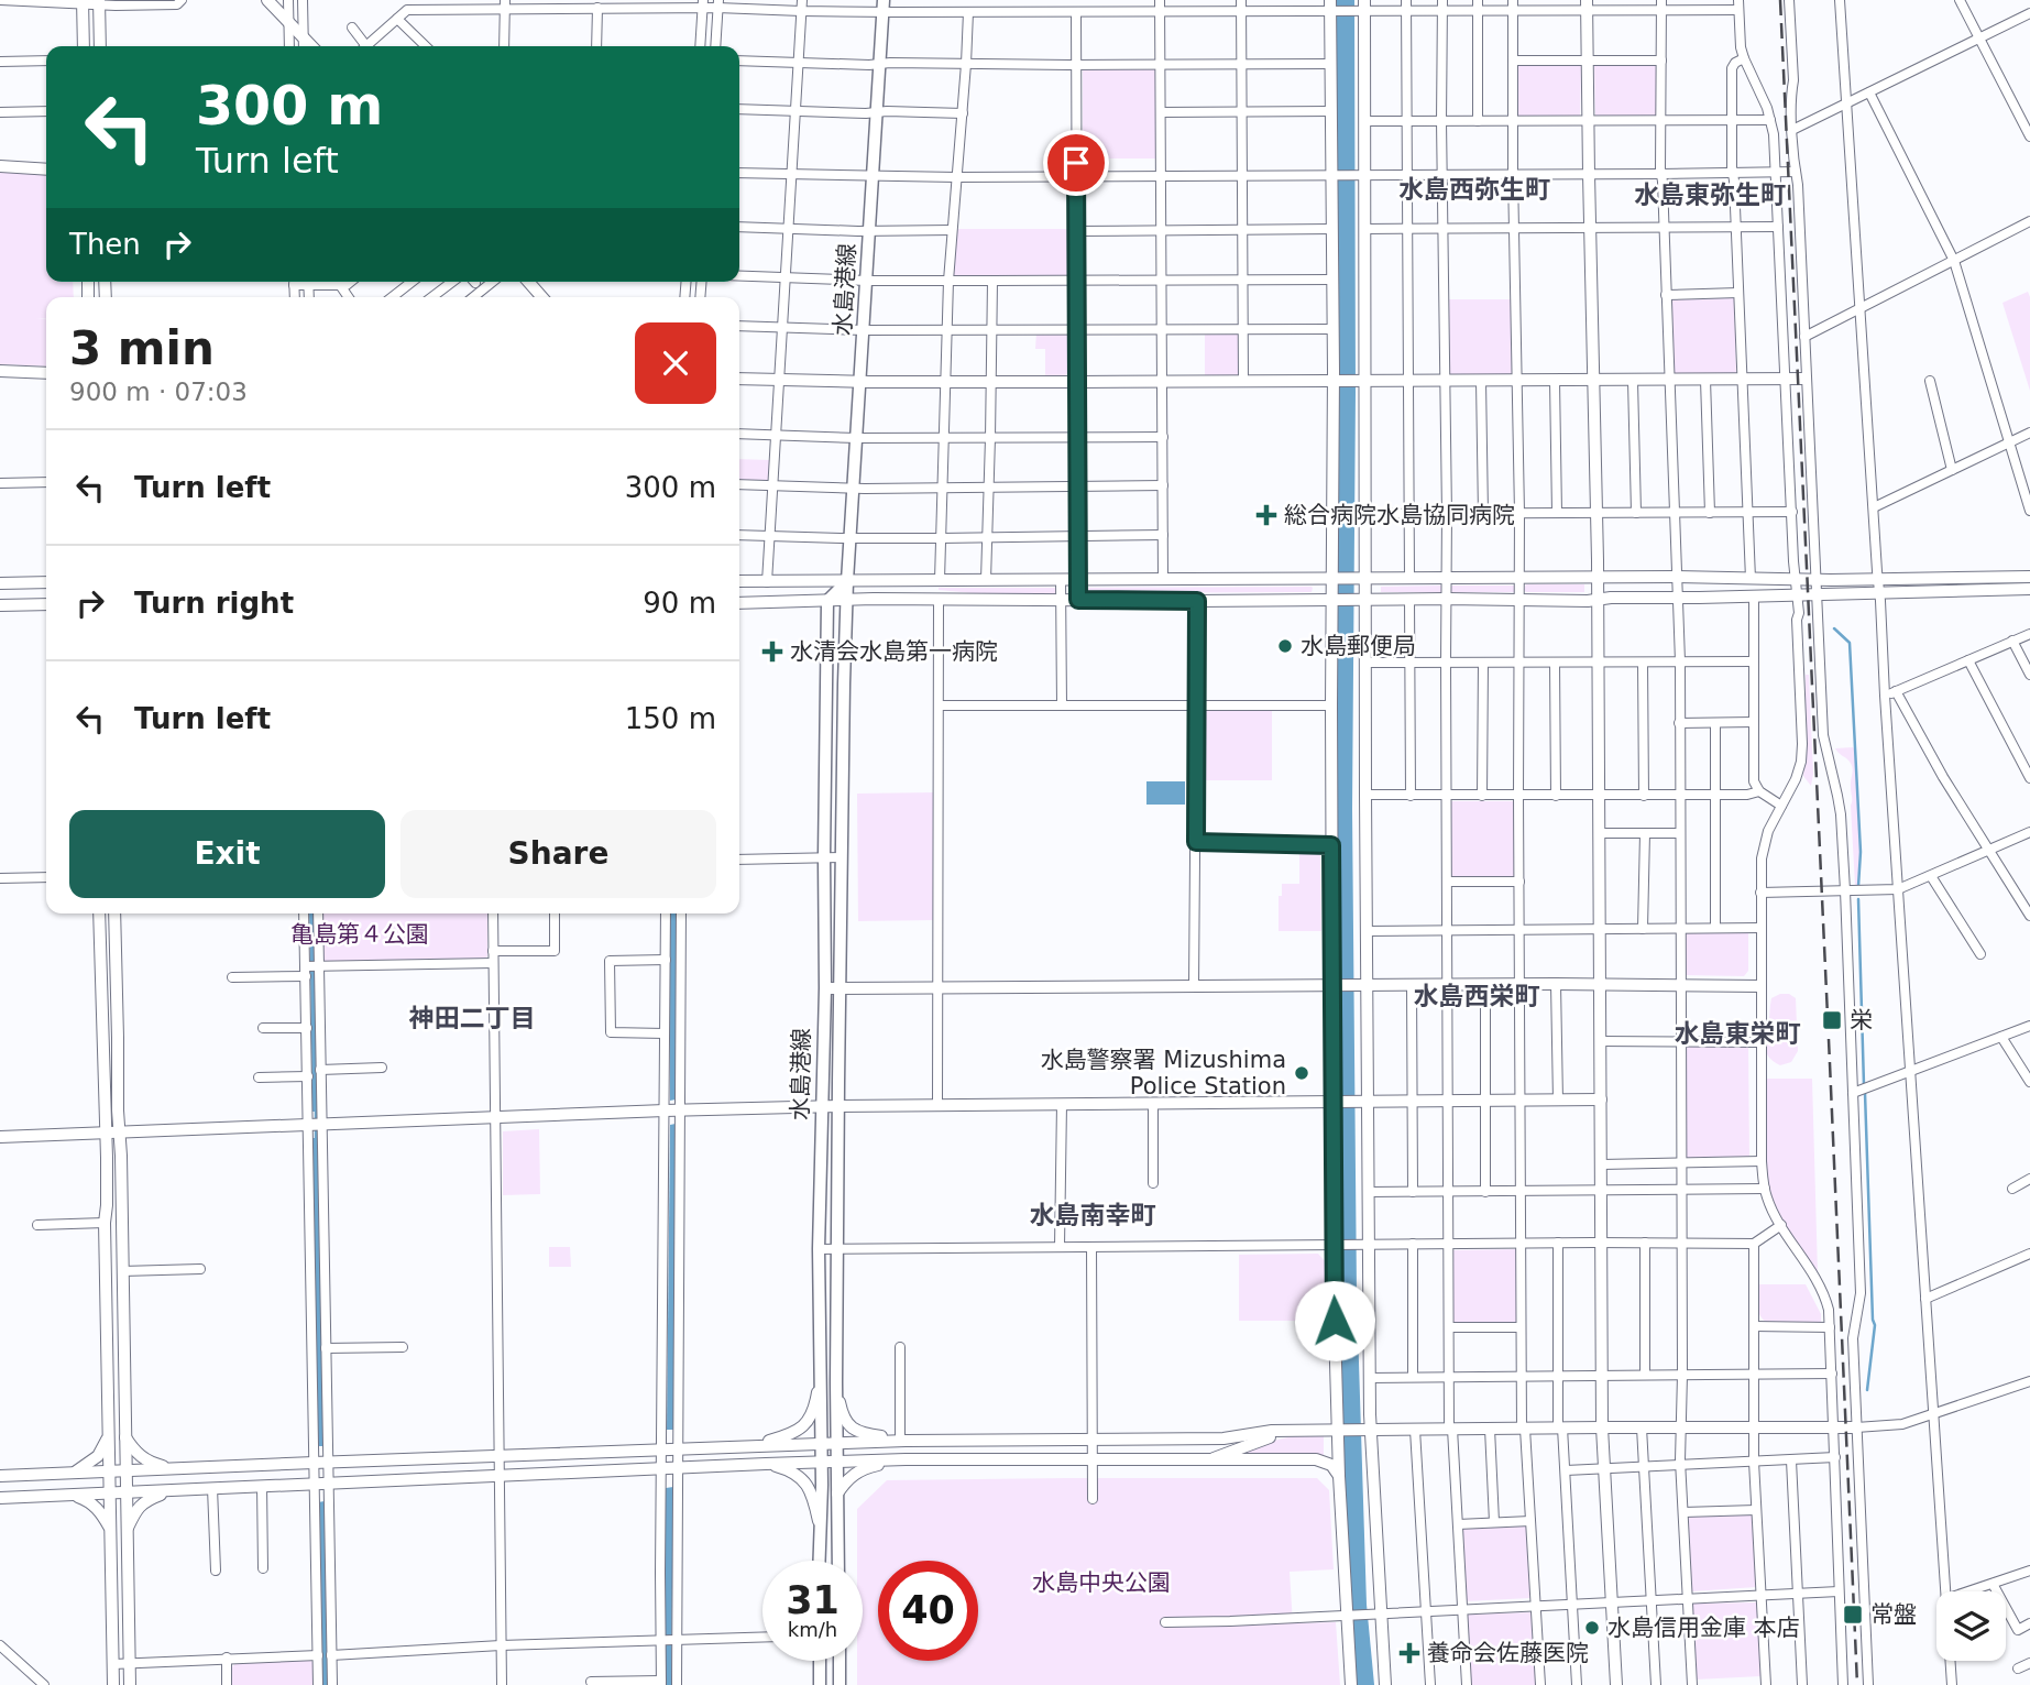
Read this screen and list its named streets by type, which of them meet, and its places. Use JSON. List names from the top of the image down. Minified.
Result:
{"streets":{"main road":["水島港線"]},"districts":["水島西弥生町","水島東弥生町","水島西栄町","神田二丁目","水島東栄町","水島南幸町"],"parks":["亀島第４公園","水島中央公園"],"places":{"health":["総合病院水島協同病院","水清会水島第一病院","養命会佐藤医院"],"other":["水島郵便局","水島警察署 Mizushima Police Station","水島信用金庫 本店"],"transit":["栄","常盤"]},"page":{"turn":["300 m","Turn left"],"then":"Then","heading":["3 min","900 m · 07:03"],"list":[{"name":"Turn left","value":"300 m"},{"name":"Turn right","value":"90 m"},{"name":"Turn left","value":"150 m"}],"buttons":["Exit","Share"],"speed":"31 km/h","limit":"40"}}
